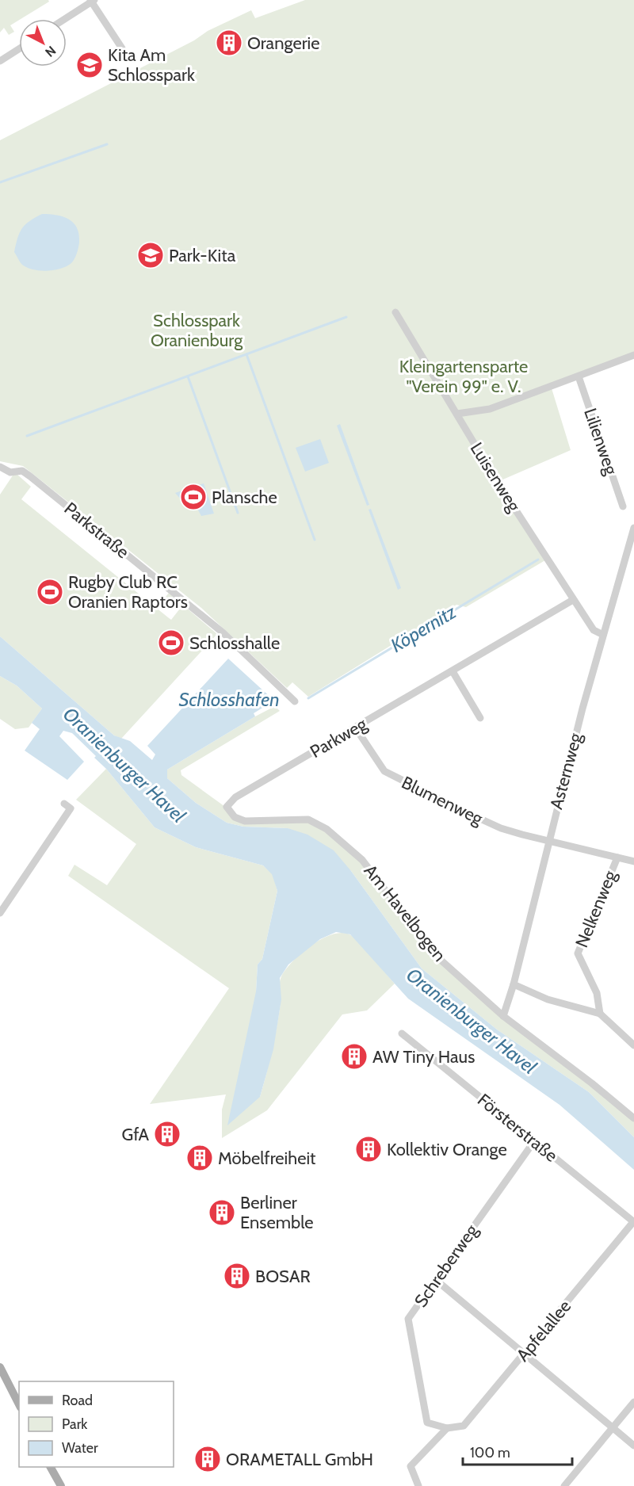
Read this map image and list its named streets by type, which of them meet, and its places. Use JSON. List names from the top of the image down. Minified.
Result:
{"streets":{"street":["Lilienweg","Luisenweg","Parkstraße","Parkweg","Asternweg","Blumenweg","Nelkenweg","Am Havelbogen","Försterstraße","Schreberweg","Apfelallee"]},"crossings":[["Luisenweg","Parkweg"],["Luisenweg","Asternweg"],["Parkweg","Blumenweg"],["Parkweg","Am Havelbogen"],["Asternweg","Blumenweg"],["Asternweg","Am Havelbogen"],["Blumenweg","Nelkenweg"],["Försterstraße","Schreberweg"],["Försterstraße","Apfelallee"],["Schreberweg","Apfelallee"]],"water":["Köpernitz","Schlosshafen","Oranienburger Havel"],"parks":["Schlosspark Oranienburg","Kleingartensparte \"Verein 99\" e. V."],"places":{"building":["Orangerie","AW Tiny Haus","GfA","Kollektiv Orange","Möbelfreiheit","Berliner Ensemble","BOSAR","ORAMETALL GmbH"],"school or university":["Kita Am Schlosspark","Park-Kita"],"sports":["Plansche","Rugby Club RC Oranien Raptors","Schlosshalle"]},"legend":["Road","Park","Water"],"scale_bar":"100 m","north":"bottom right"}
